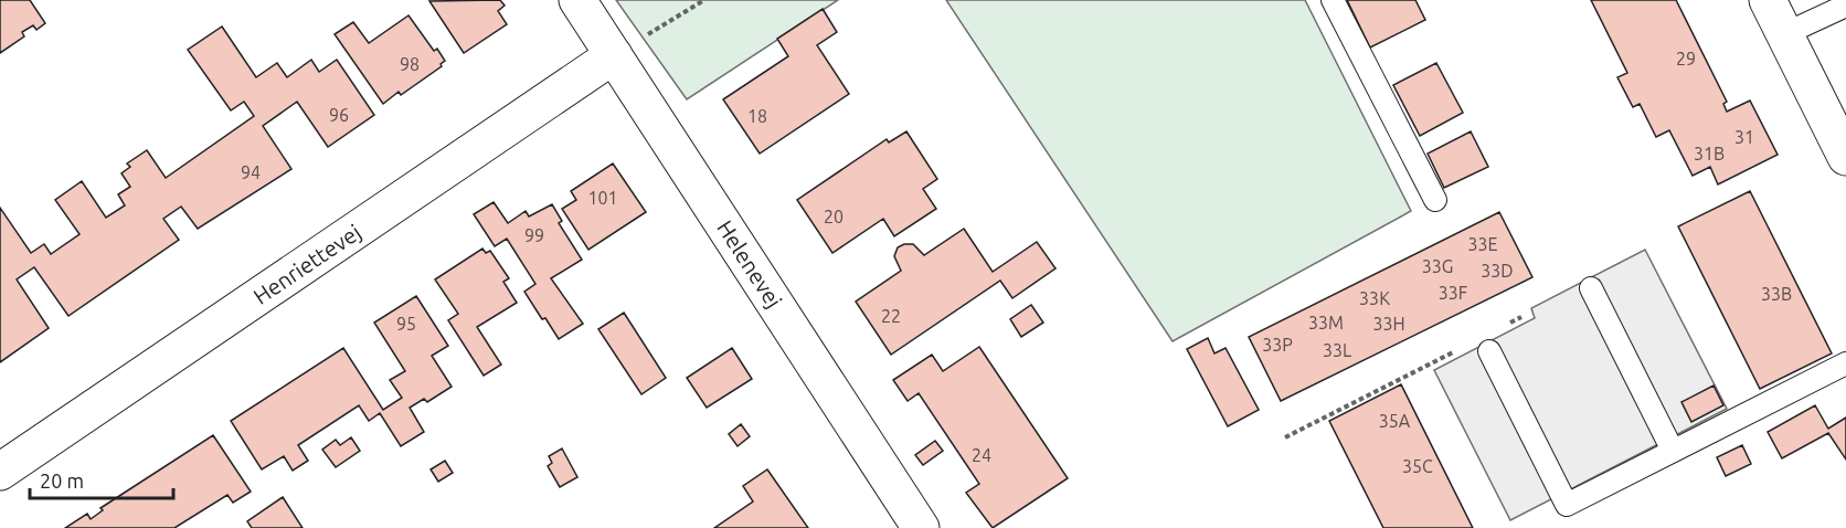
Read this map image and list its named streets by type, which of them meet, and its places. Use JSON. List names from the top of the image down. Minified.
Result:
{"streets":{"street":["Henriettevej","Helenevej"]},"crossings":[["Henriettevej","Helenevej"]],"house_numbers":["29","98","96","18","31","31B","94","101","20","99","33E","33G","33D","33F","33B","33K","22","33M","95","33H","33P","33L","35A","24","35C"],"scale_bar":"20 m"}
